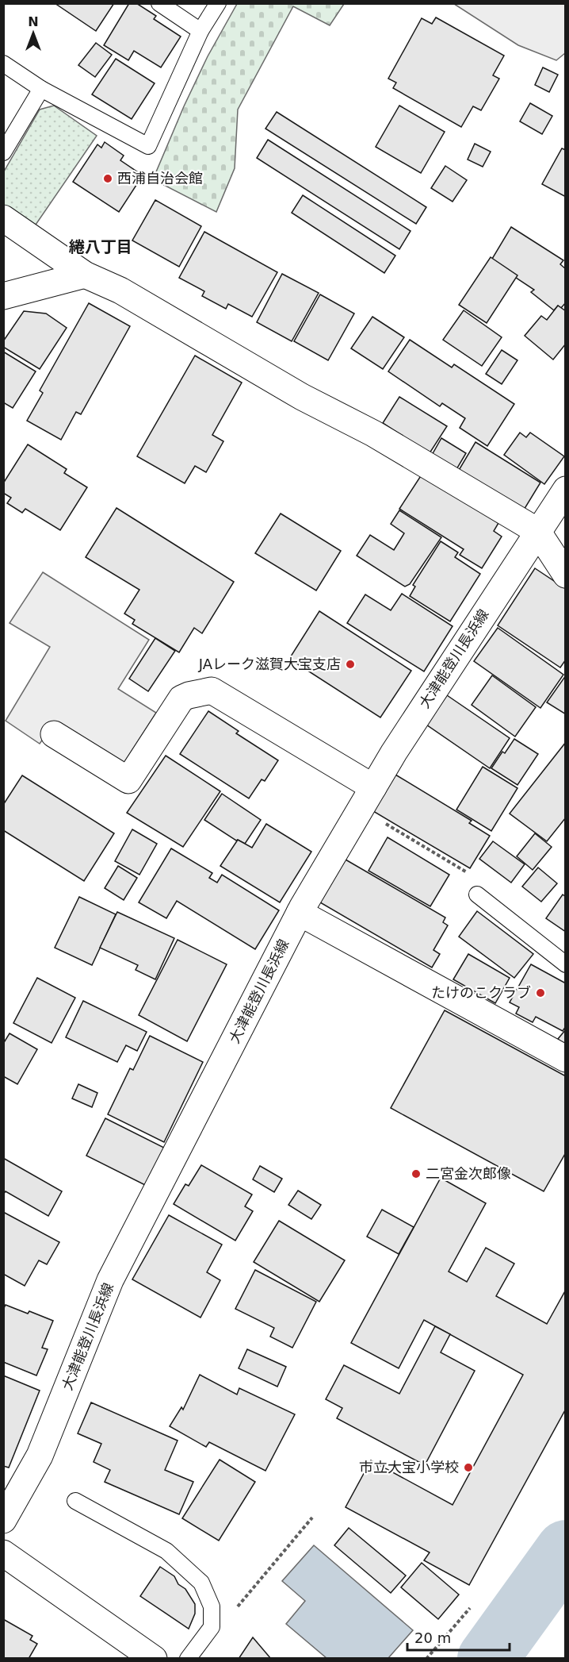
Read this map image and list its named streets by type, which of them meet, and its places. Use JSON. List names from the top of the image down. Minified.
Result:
{"streets":{"street":["大津能登川長浜線"]},"districts":["綣八丁目"],"places":["西浦自治会館","JAレーク滋賀大宝支店","たけのこクラブ","二宮金次郎像","市立大宝小学校"],"scale_bar":"20 m","north":"top"}
